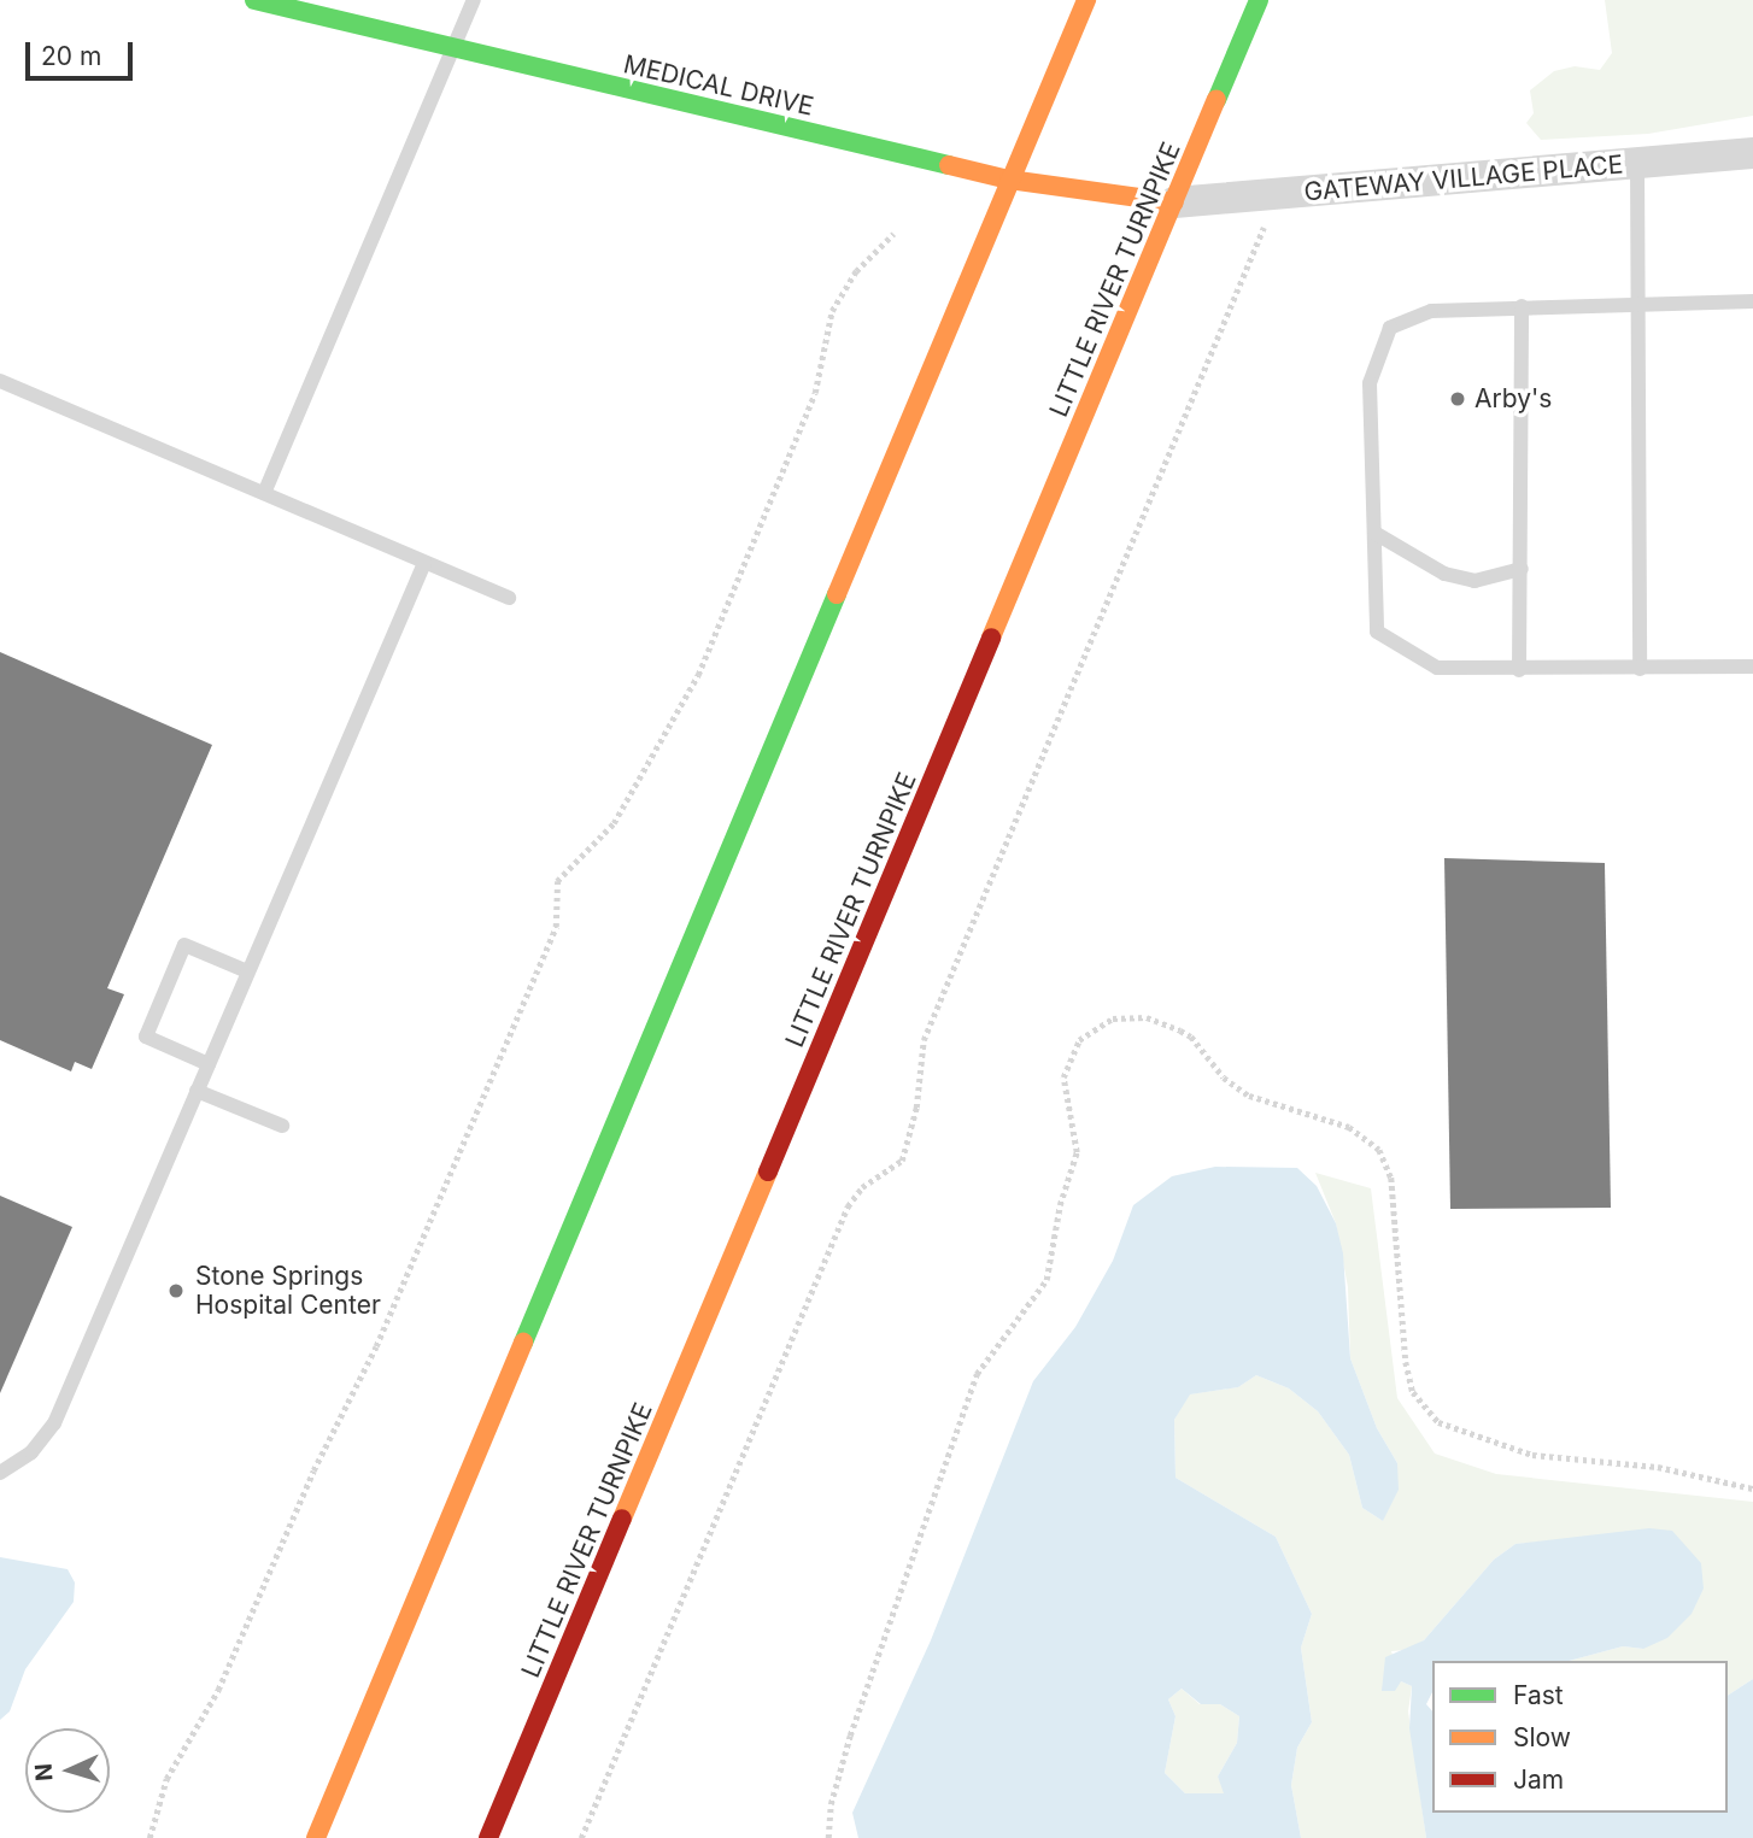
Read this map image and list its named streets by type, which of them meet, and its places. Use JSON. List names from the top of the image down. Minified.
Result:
{"streets":{"main road":["MEDICAL DRIVE","LITTLE RIVER TURNPIKE"],"street":["GATEWAY VILLAGE PLACE"]},"crossings":[["MEDICAL DRIVE","GATEWAY VILLAGE PLACE"],["MEDICAL DRIVE","LITTLE RIVER TURNPIKE"],["GATEWAY VILLAGE PLACE","LITTLE RIVER TURNPIKE"]],"places":["Arby's","Stone Springs Hospital Center"],"legend":["Fast","Slow","Jam"],"scale_bar":"20 m","north":"left"}
